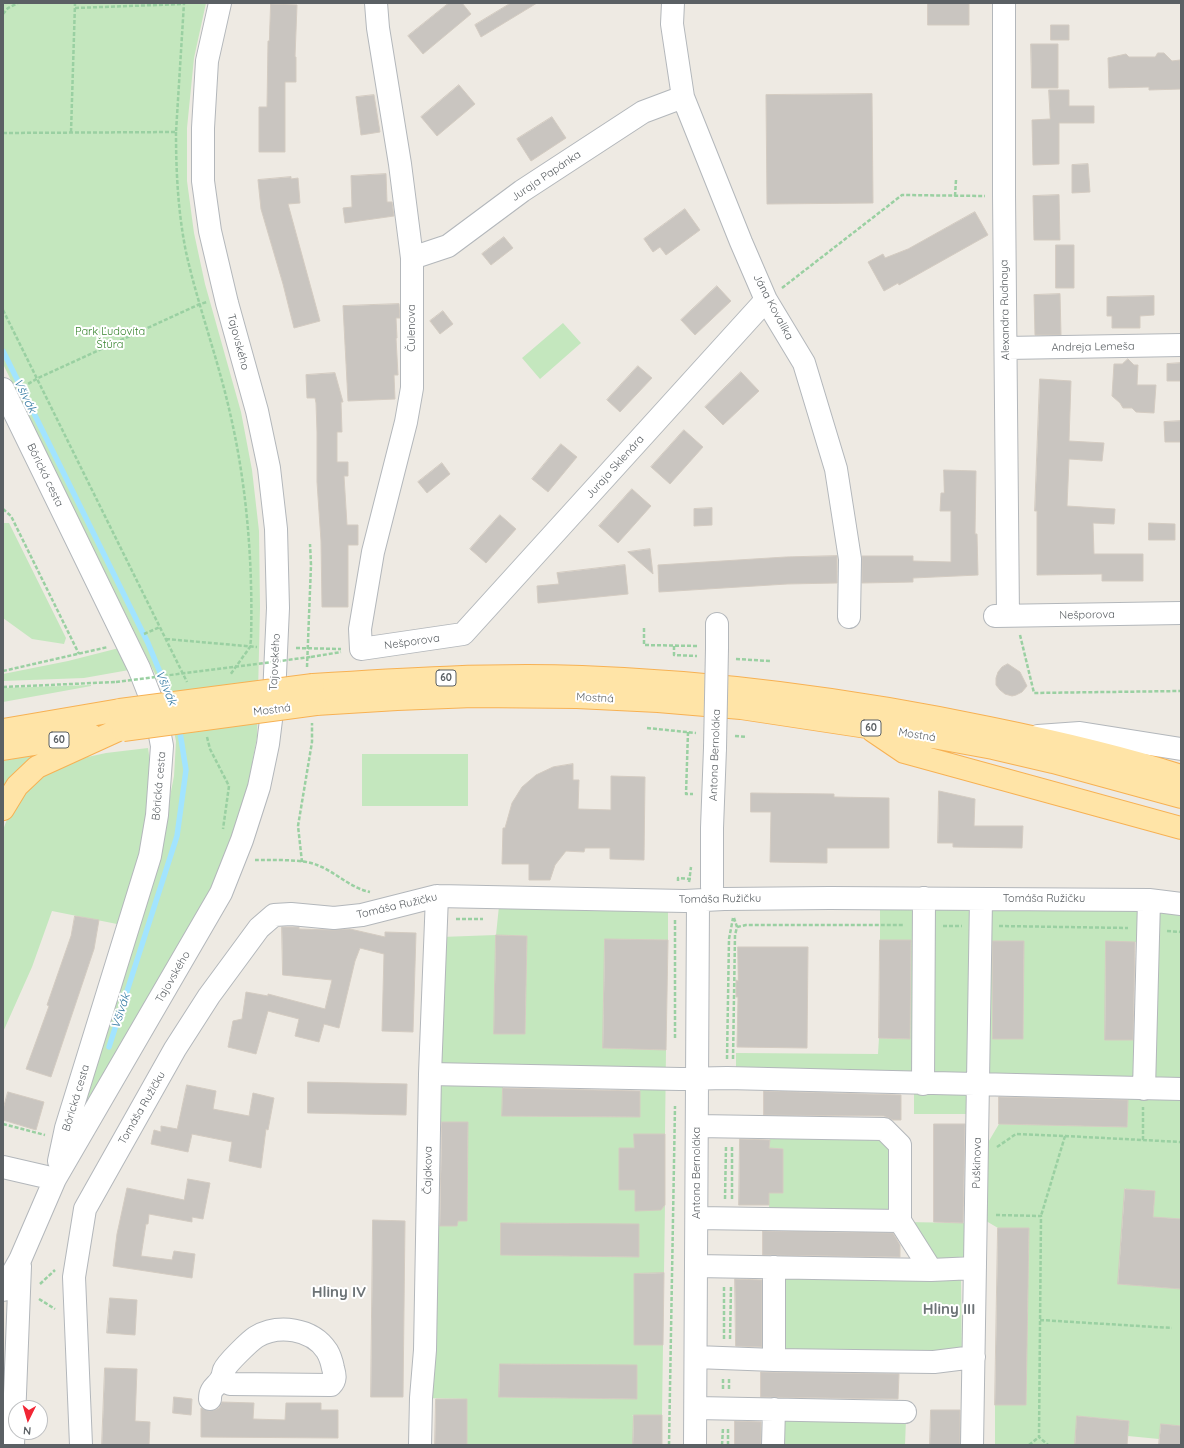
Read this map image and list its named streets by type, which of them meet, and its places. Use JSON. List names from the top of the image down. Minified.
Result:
{"streets":{"main road":["60","Mostná"],"street":["Juraja Papánka","Jána Kovalíka","Alexandra Rudnaya","Čulenova","Tajovského","Andreja Lemeša","Juraja Sklenára","Bôrická cesta","Nešporova","Antona Bernoláka","Tomáša Ružičku","Puškinova","Čajakova"]},"crossings":[["Juraja Papánka","Jána Kovalíka"],["Juraja Papánka","Čulenova"],["Jána Kovalíka","Juraja Sklenára"],["Alexandra Rudnaya","Andreja Lemeša"],["Alexandra Rudnaya","Nešporova"],["Čulenova","Nešporova"],["Tajovského","Bôrická cesta"],["Juraja Sklenára","Nešporova"],["Antona Bernoláka","Tomáša Ružičku"],["Tomáša Ružičku","Puškinova"],["Tomáša Ružičku","Čajakova"]],"districts":["Hliny IV","Hliny III"],"water":["Všivák"],"parks":["Park Ľudovíta Štúra"],"north":"bottom"}
